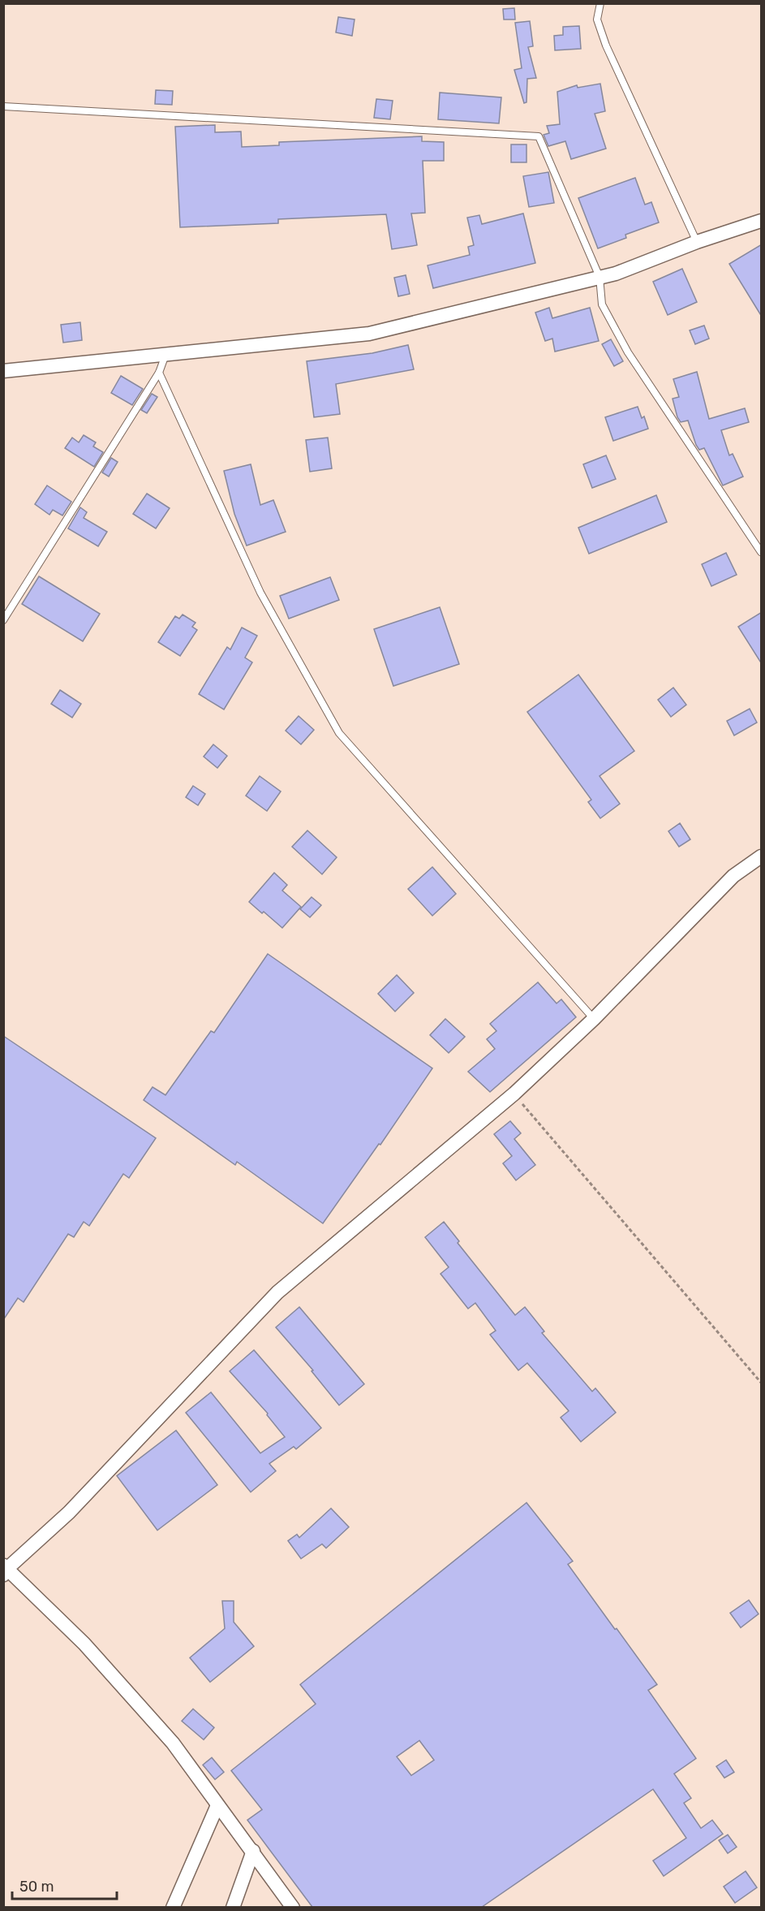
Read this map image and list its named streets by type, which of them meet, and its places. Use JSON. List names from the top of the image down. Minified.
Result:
{"scale_bar":"50 m"}
